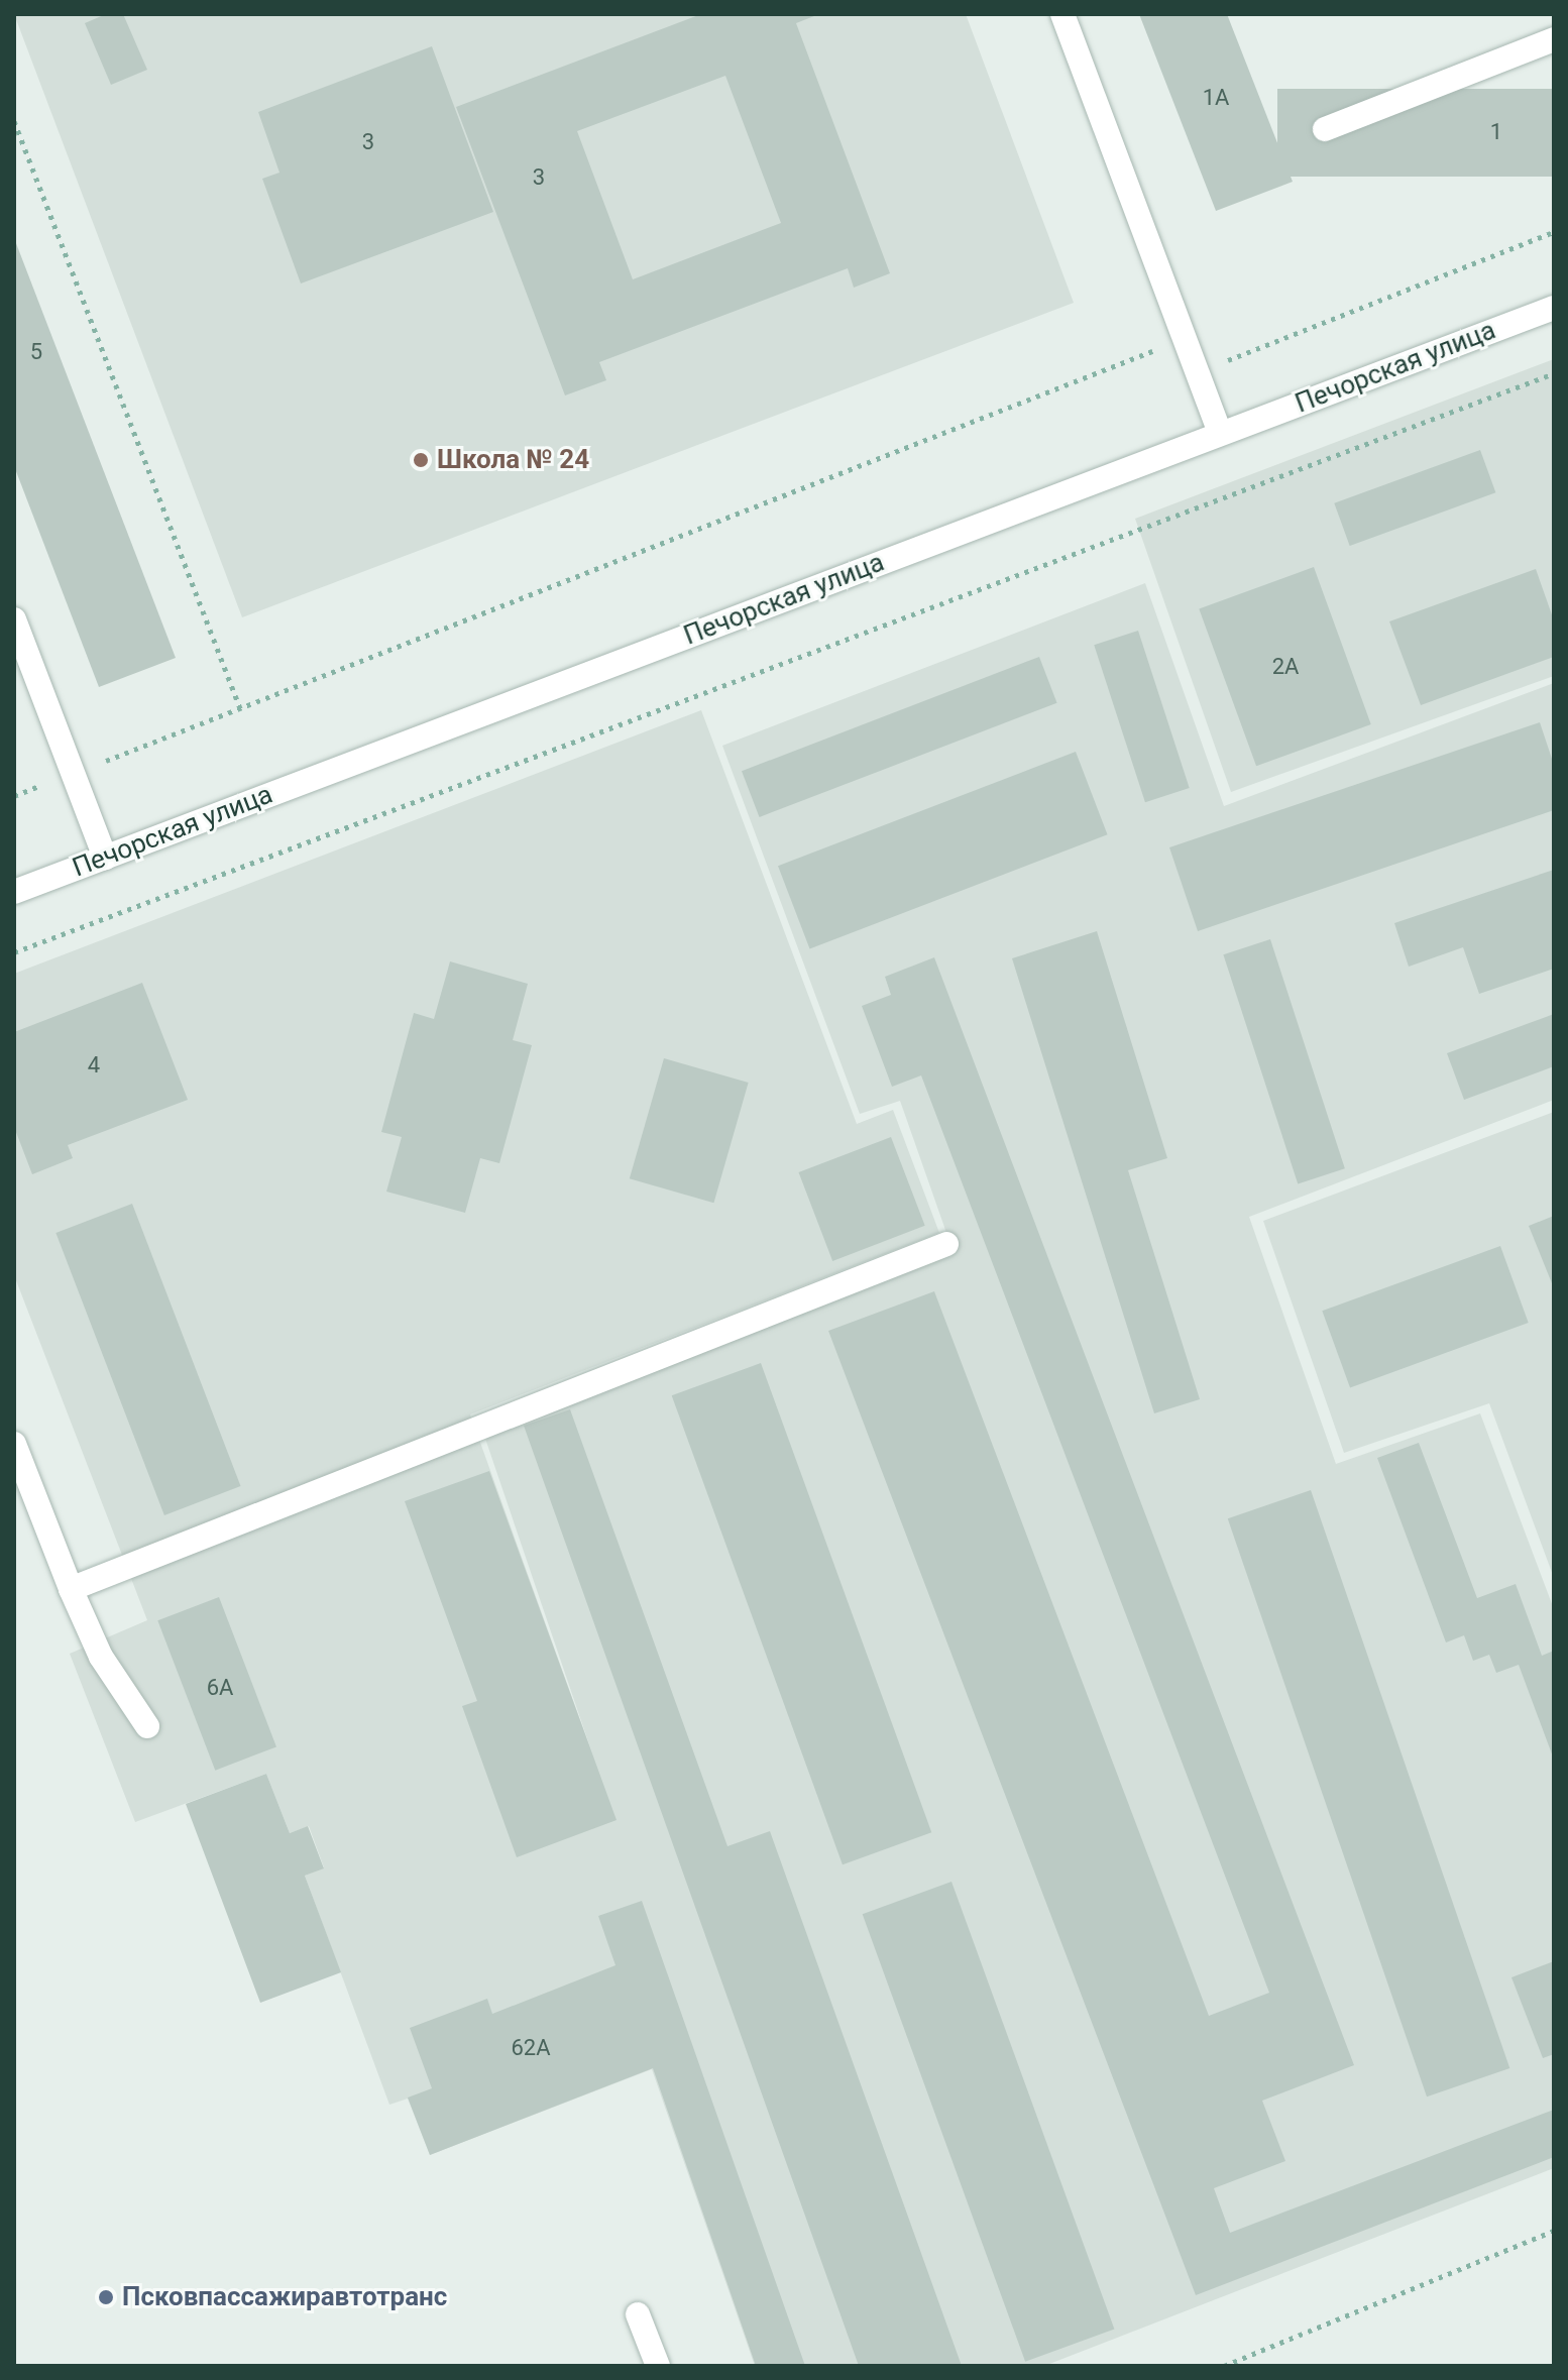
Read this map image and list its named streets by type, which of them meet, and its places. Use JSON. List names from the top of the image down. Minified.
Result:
{"streets":{"street":["Печорская улица"]},"places":["Школа № 24","Псковпассажиравтотранс"],"house_numbers":["1А","1","3","3","5","2А","4","6А","62А"]}
